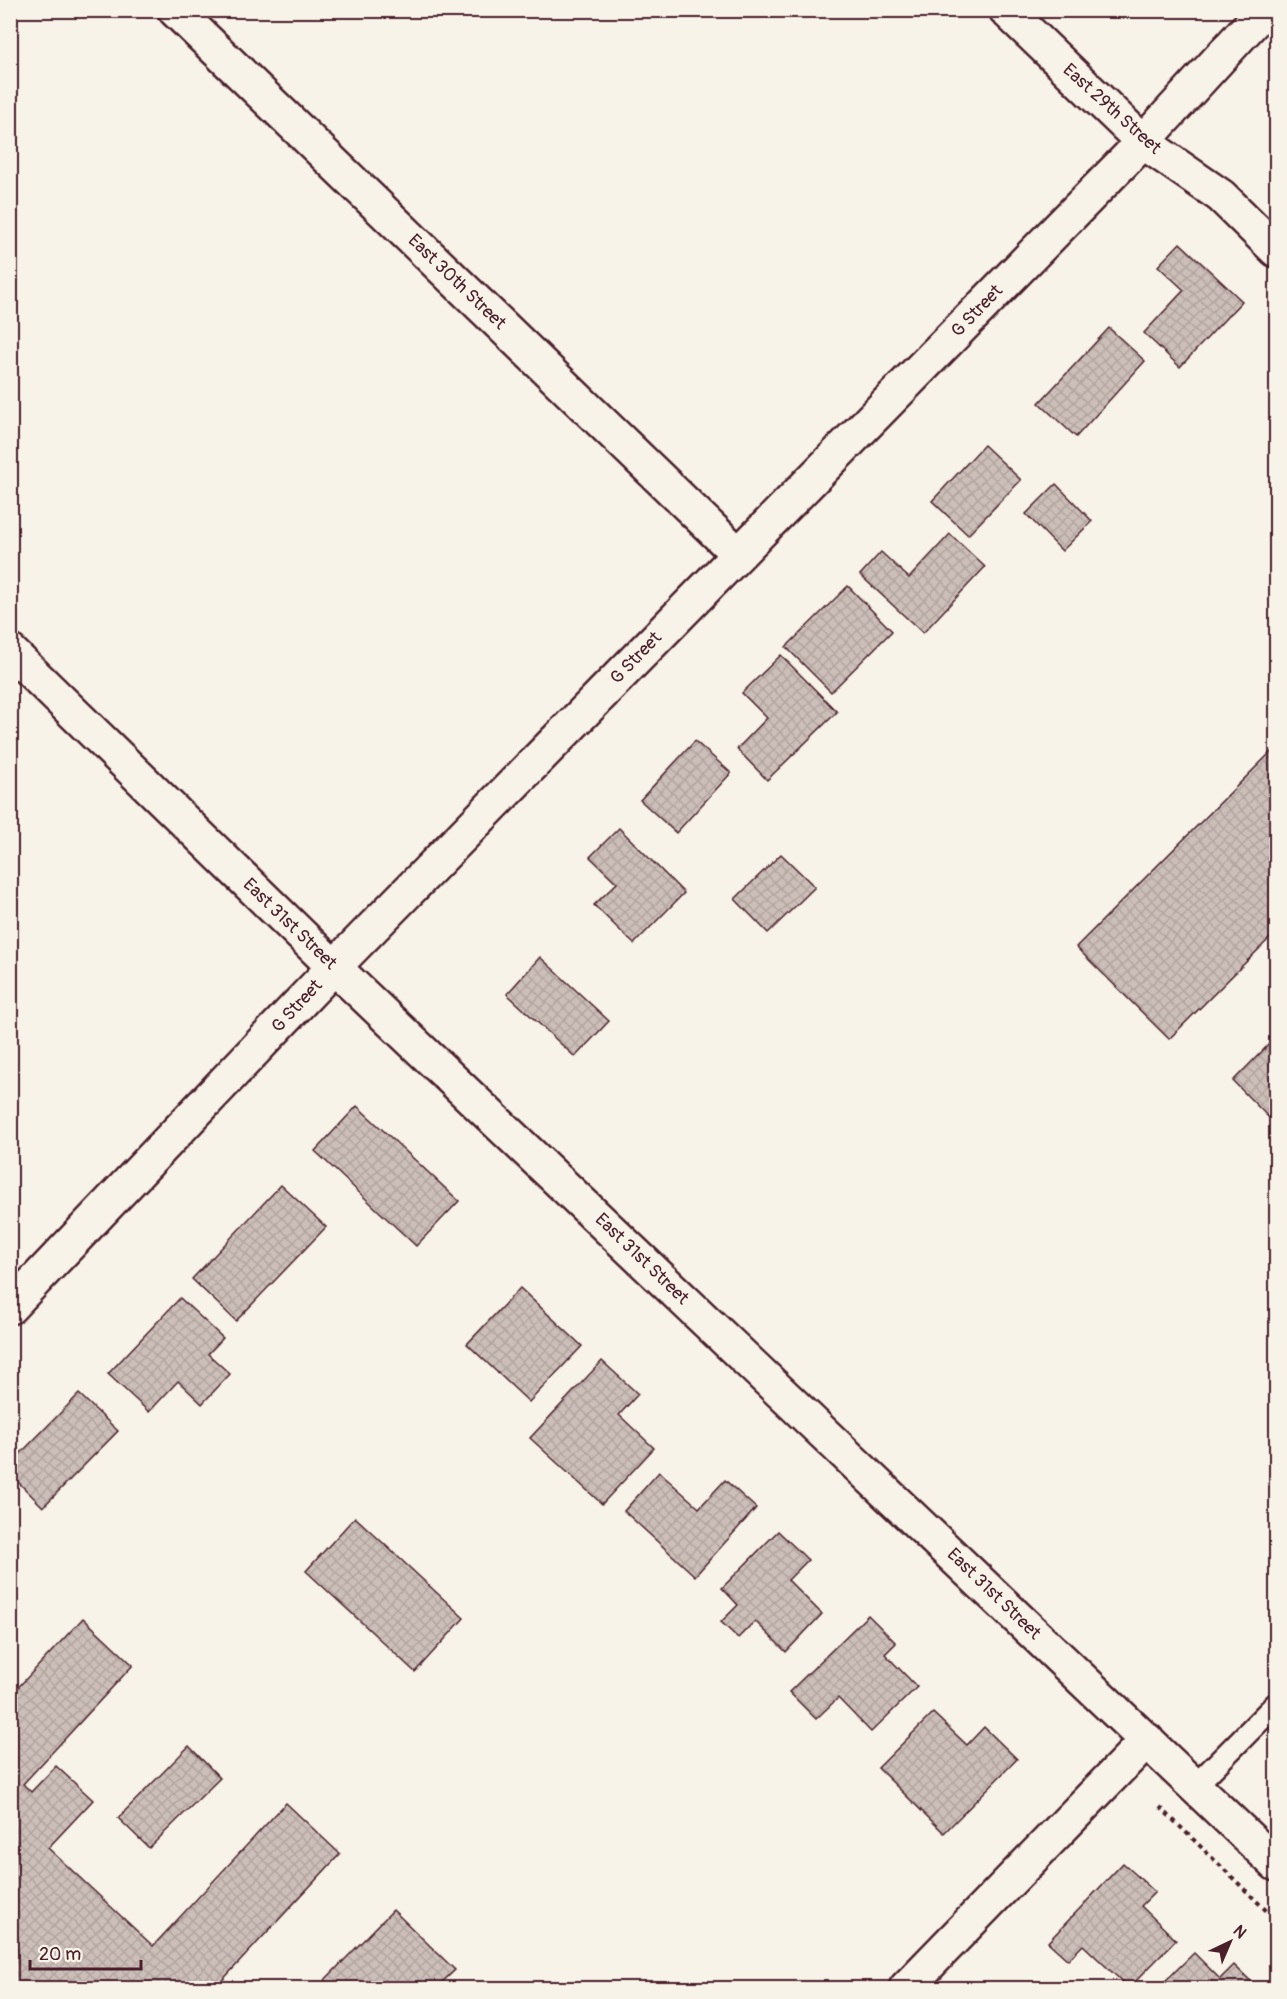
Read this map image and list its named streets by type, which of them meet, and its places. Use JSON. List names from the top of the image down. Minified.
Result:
{"streets":{"street":["East 29th Street","East 30th Street","G Street","East 31st Street"]},"crossings":[["East 29th Street","G Street"],["East 30th Street","G Street"],["G Street","East 31st Street"]],"scale_bar":"20 m","north":"top right"}
